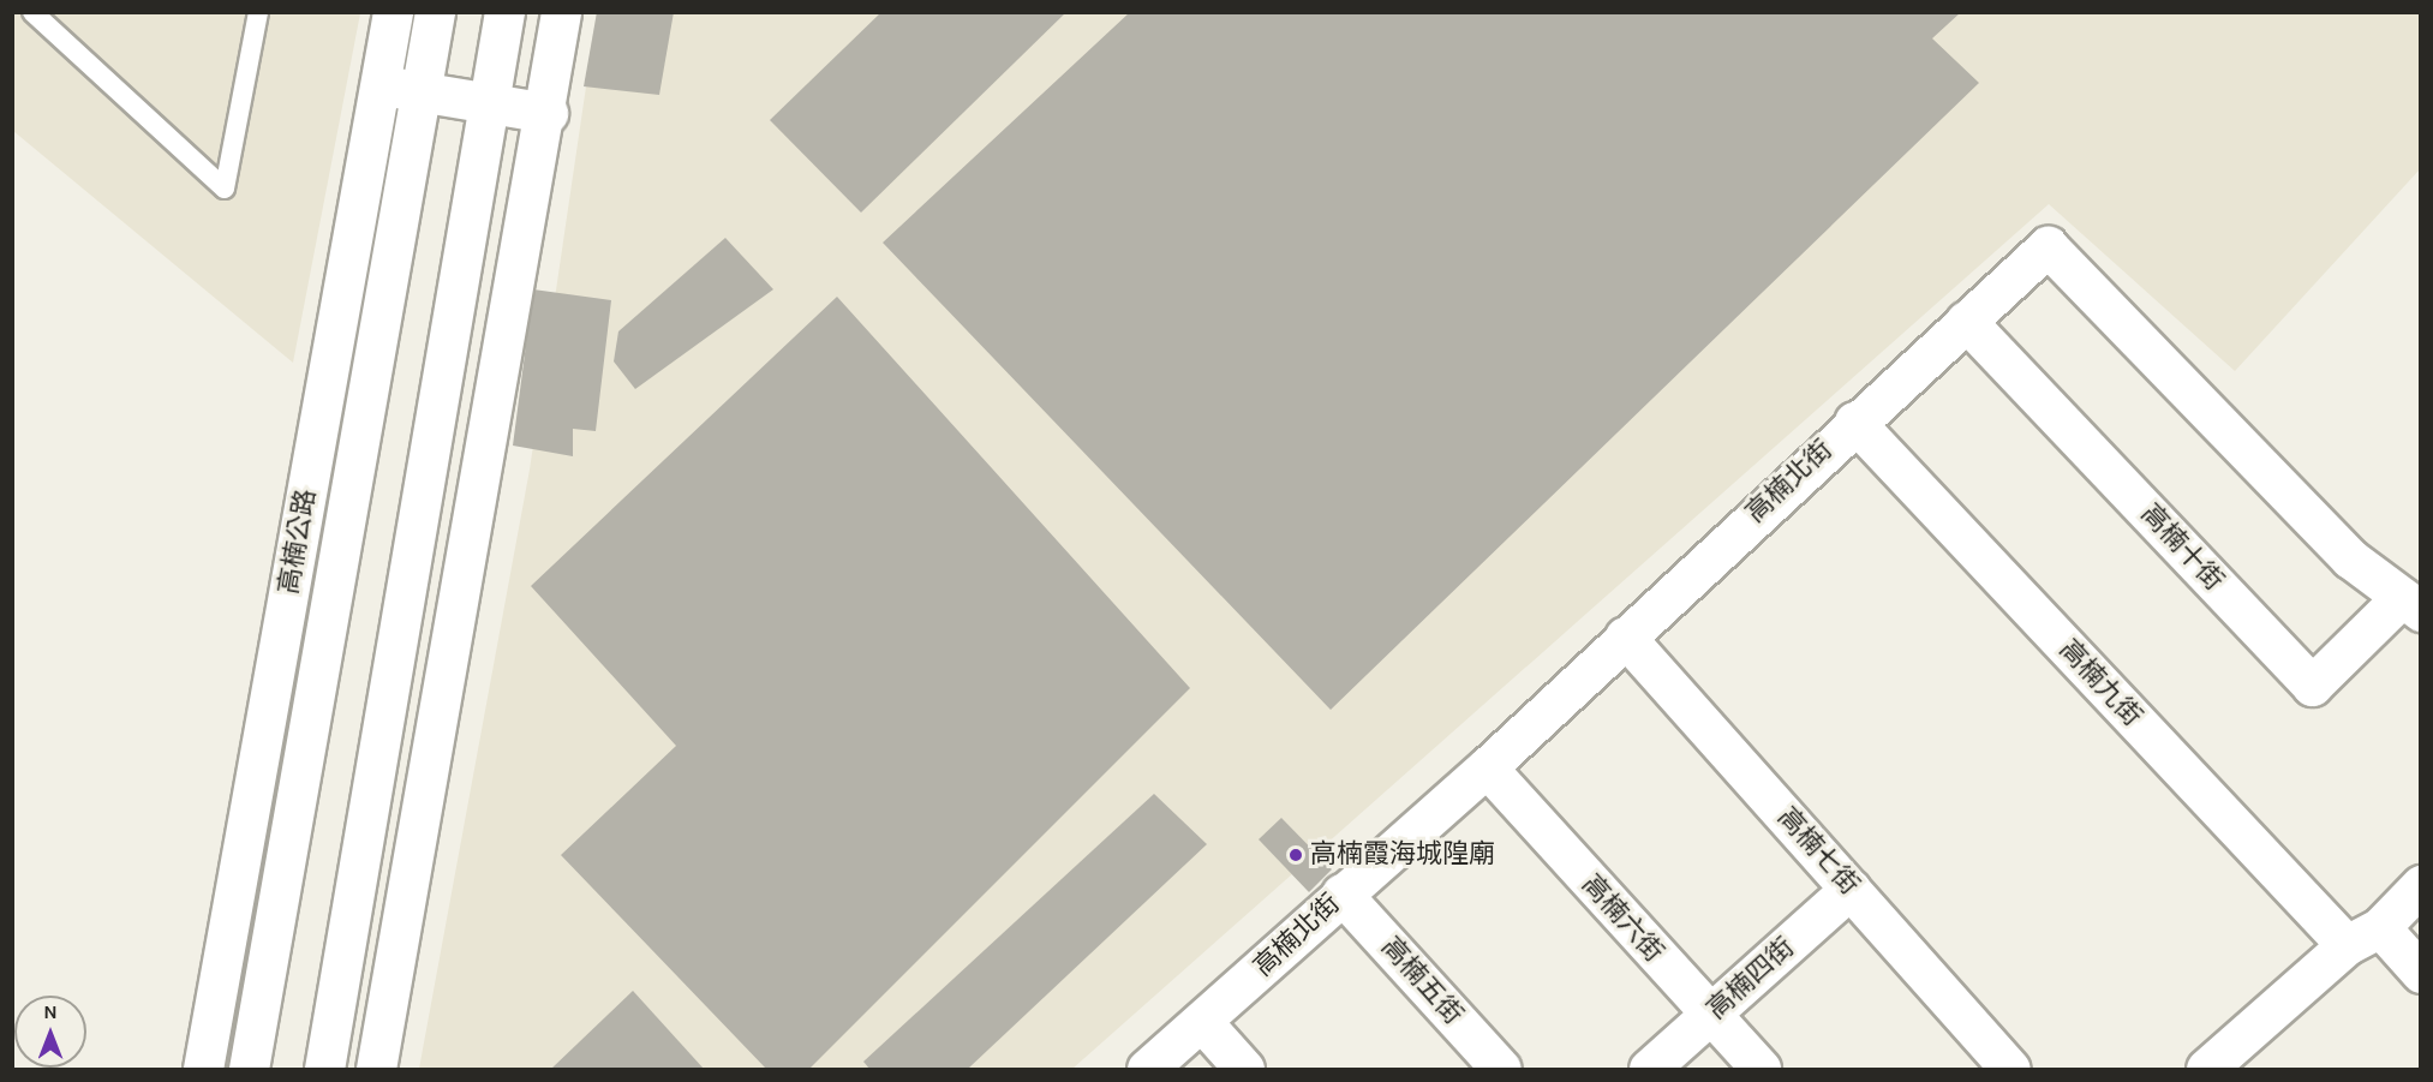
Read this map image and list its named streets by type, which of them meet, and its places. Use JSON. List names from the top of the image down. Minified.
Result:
{"streets":{"street":["高楠北街","高楠公路","高楠十街","高楠九街","高楠七街","高楠六街","高楠四街","高楠五街"]},"crossings":[["高楠北街","高楠十街"],["高楠北街","高楠九街"],["高楠北街","高楠七街"],["高楠北街","高楠六街"],["高楠北街","高楠五街"],["高楠七街","高楠四街"],["高楠六街","高楠四街"]],"places":["高楠霞海城隍廟"],"north":"top"}
